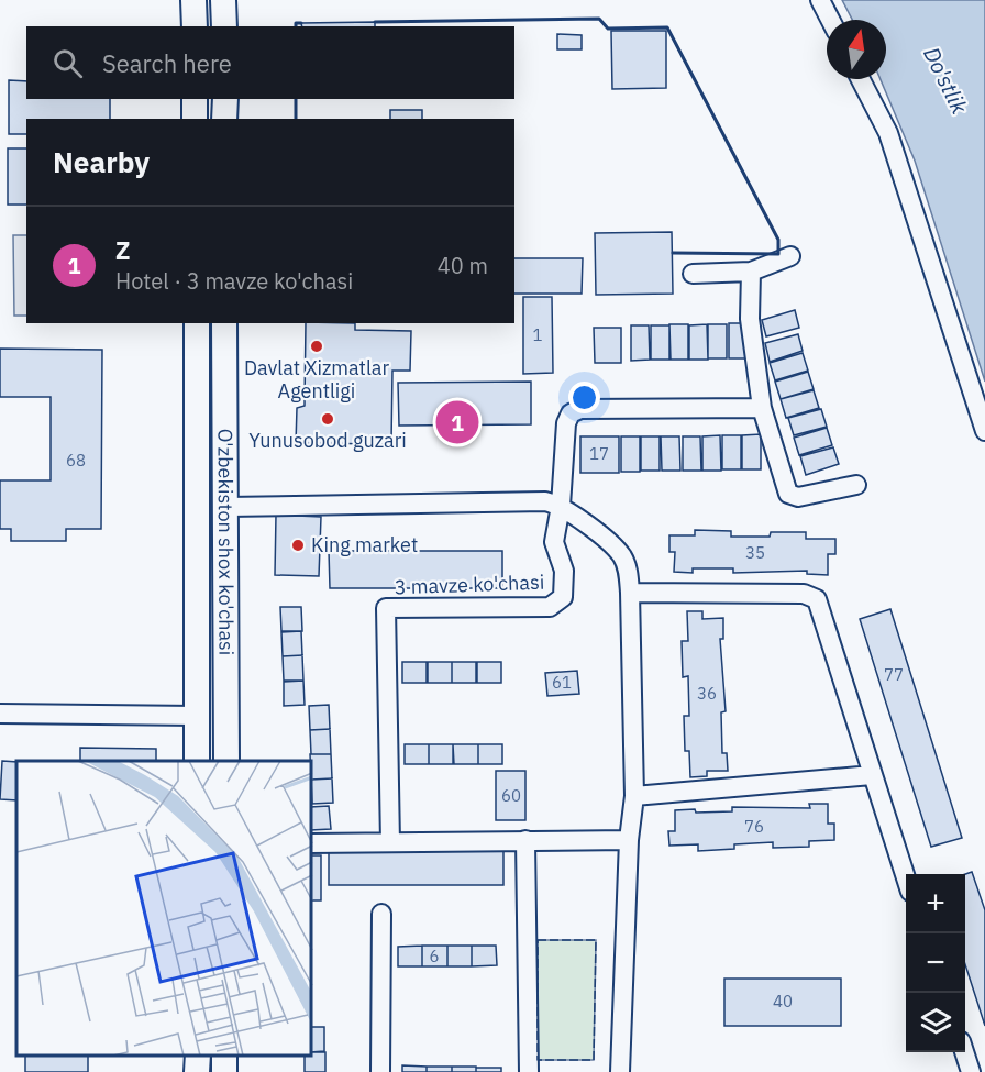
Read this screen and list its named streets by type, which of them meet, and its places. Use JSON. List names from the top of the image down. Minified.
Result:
{"streets":{"main road":["O'zbekiston shox ko'chasi"],"street":["3 mavze ko'chasi"]},"water":["Do'stlik"],"places":["Davlat Xizmatlar Agentligi","Yunusobod guzari","King market"],"house_numbers":["1","17","68","35","77","61","36","60","76","6","40"],"north":"top","page":{"search":"Search here","heading":"Nearby","list":[{"mark":"1","name":"Z","note":"Hotel · 3 mavze ko'chasi","value":"40 m"}],"pins":"1","map_buttons":["+","−"]}}
